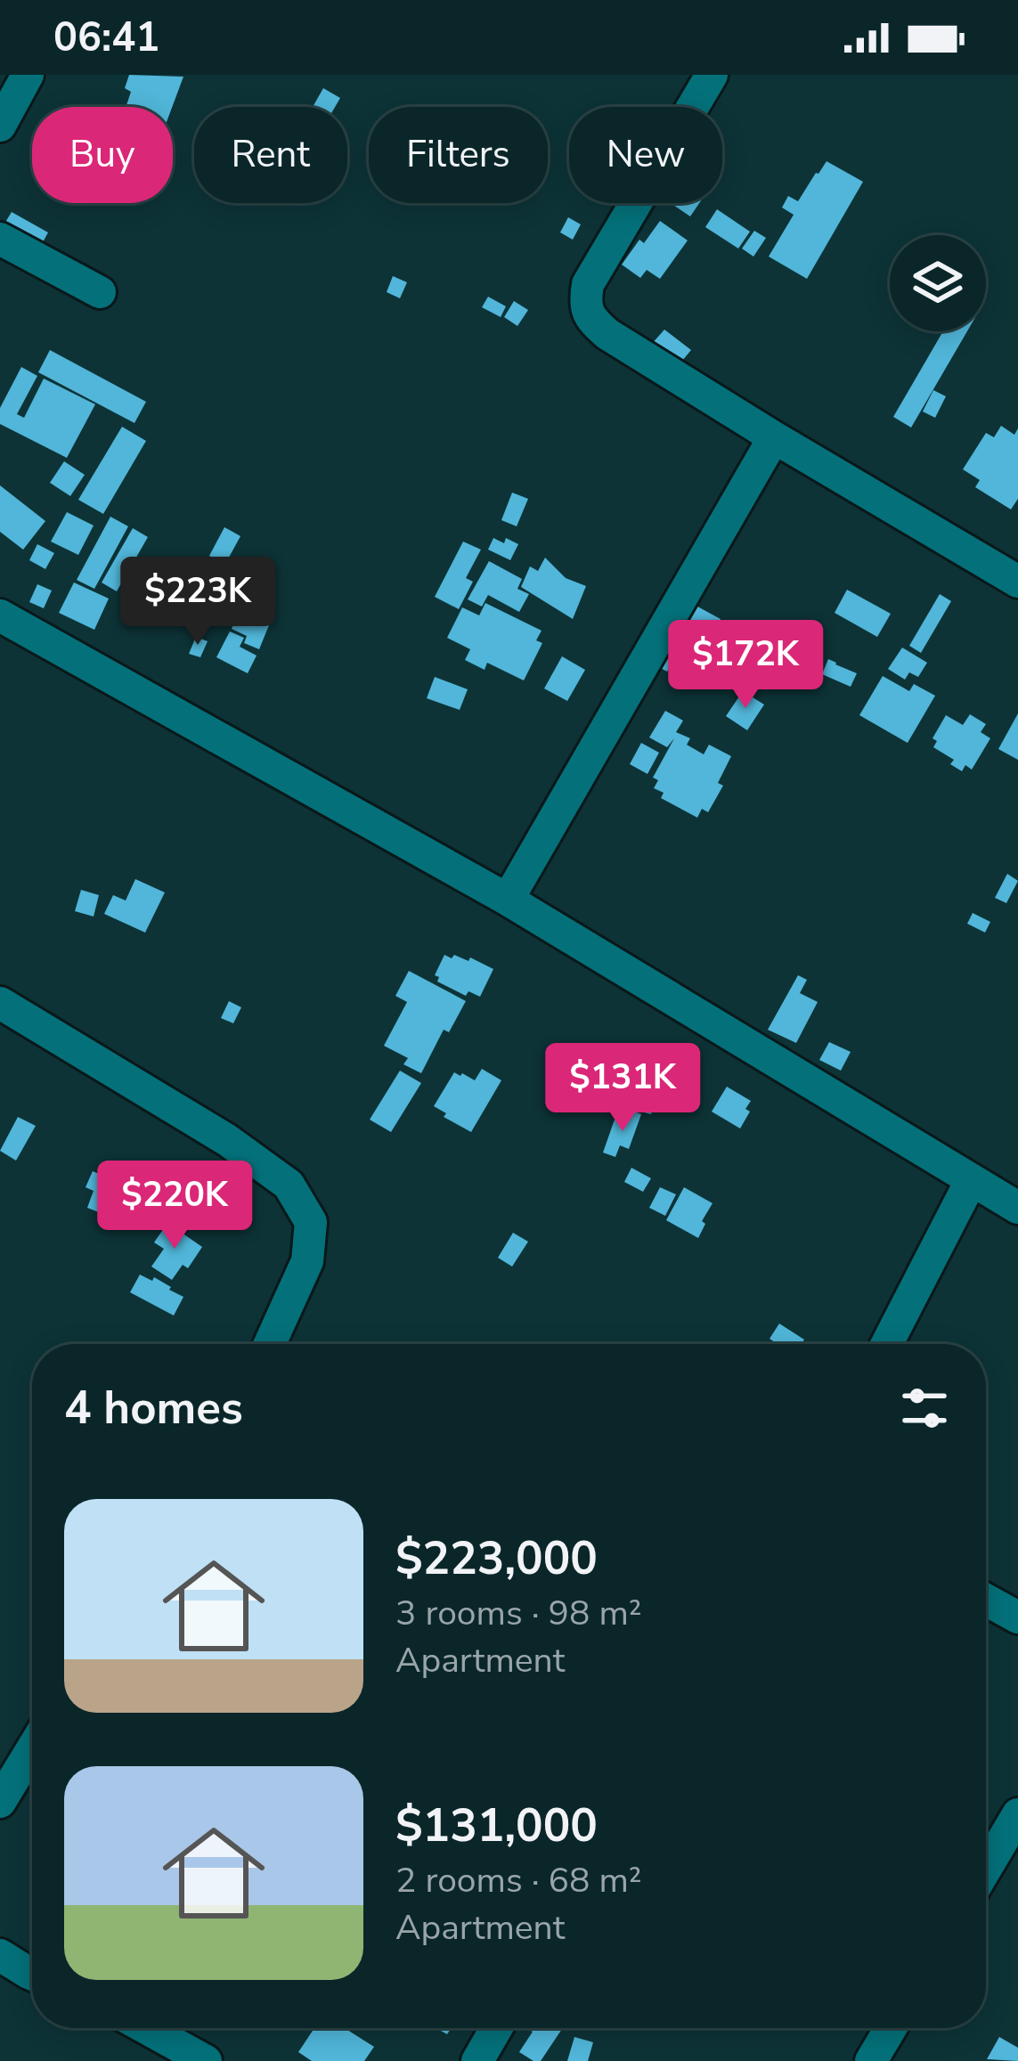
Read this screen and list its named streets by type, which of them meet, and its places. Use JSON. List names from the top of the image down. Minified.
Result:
{"page":{"status":"06:41","chip":["Buy","Rent","Filters","New"],"price":["$223K","$172K","$131K","$220K"],"heading":"4 homes","list":[{"name":"$223,000","note":"3 rooms · 98 m² · Apartment"},{"name":"$131,000","note":"2 rooms · 68 m² · Apartment"}]}}
